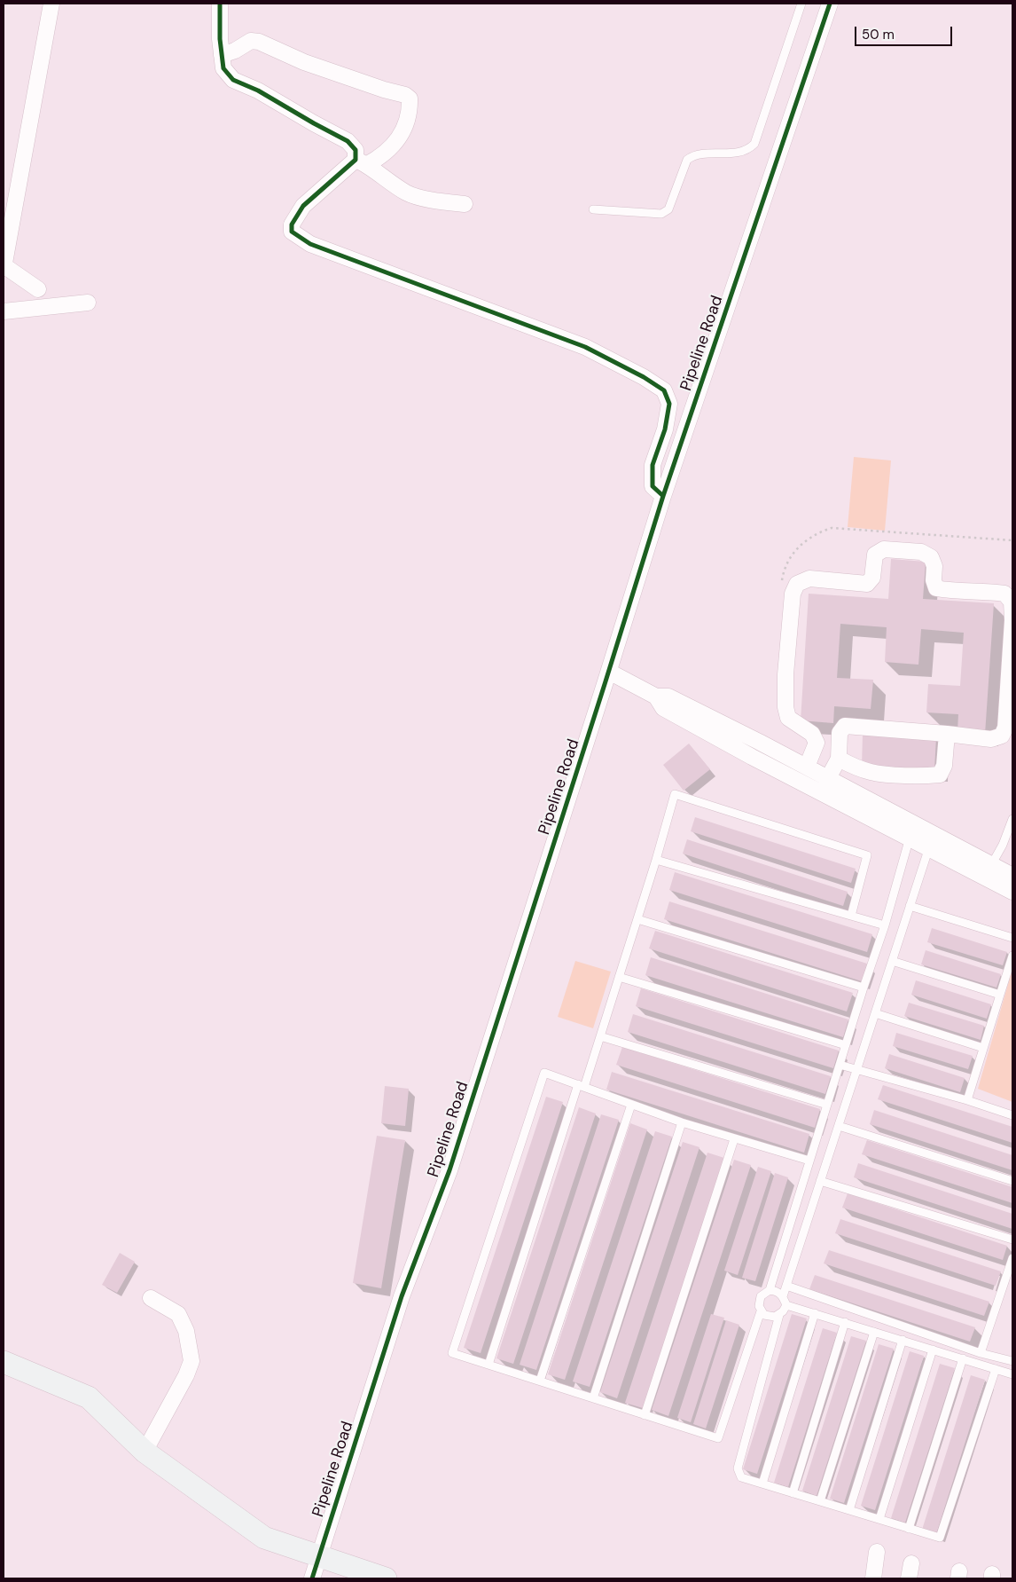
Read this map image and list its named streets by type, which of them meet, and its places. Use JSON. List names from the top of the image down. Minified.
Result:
{"streets":{"street":["Pipeline Road"]},"scale_bar":"50 m"}
